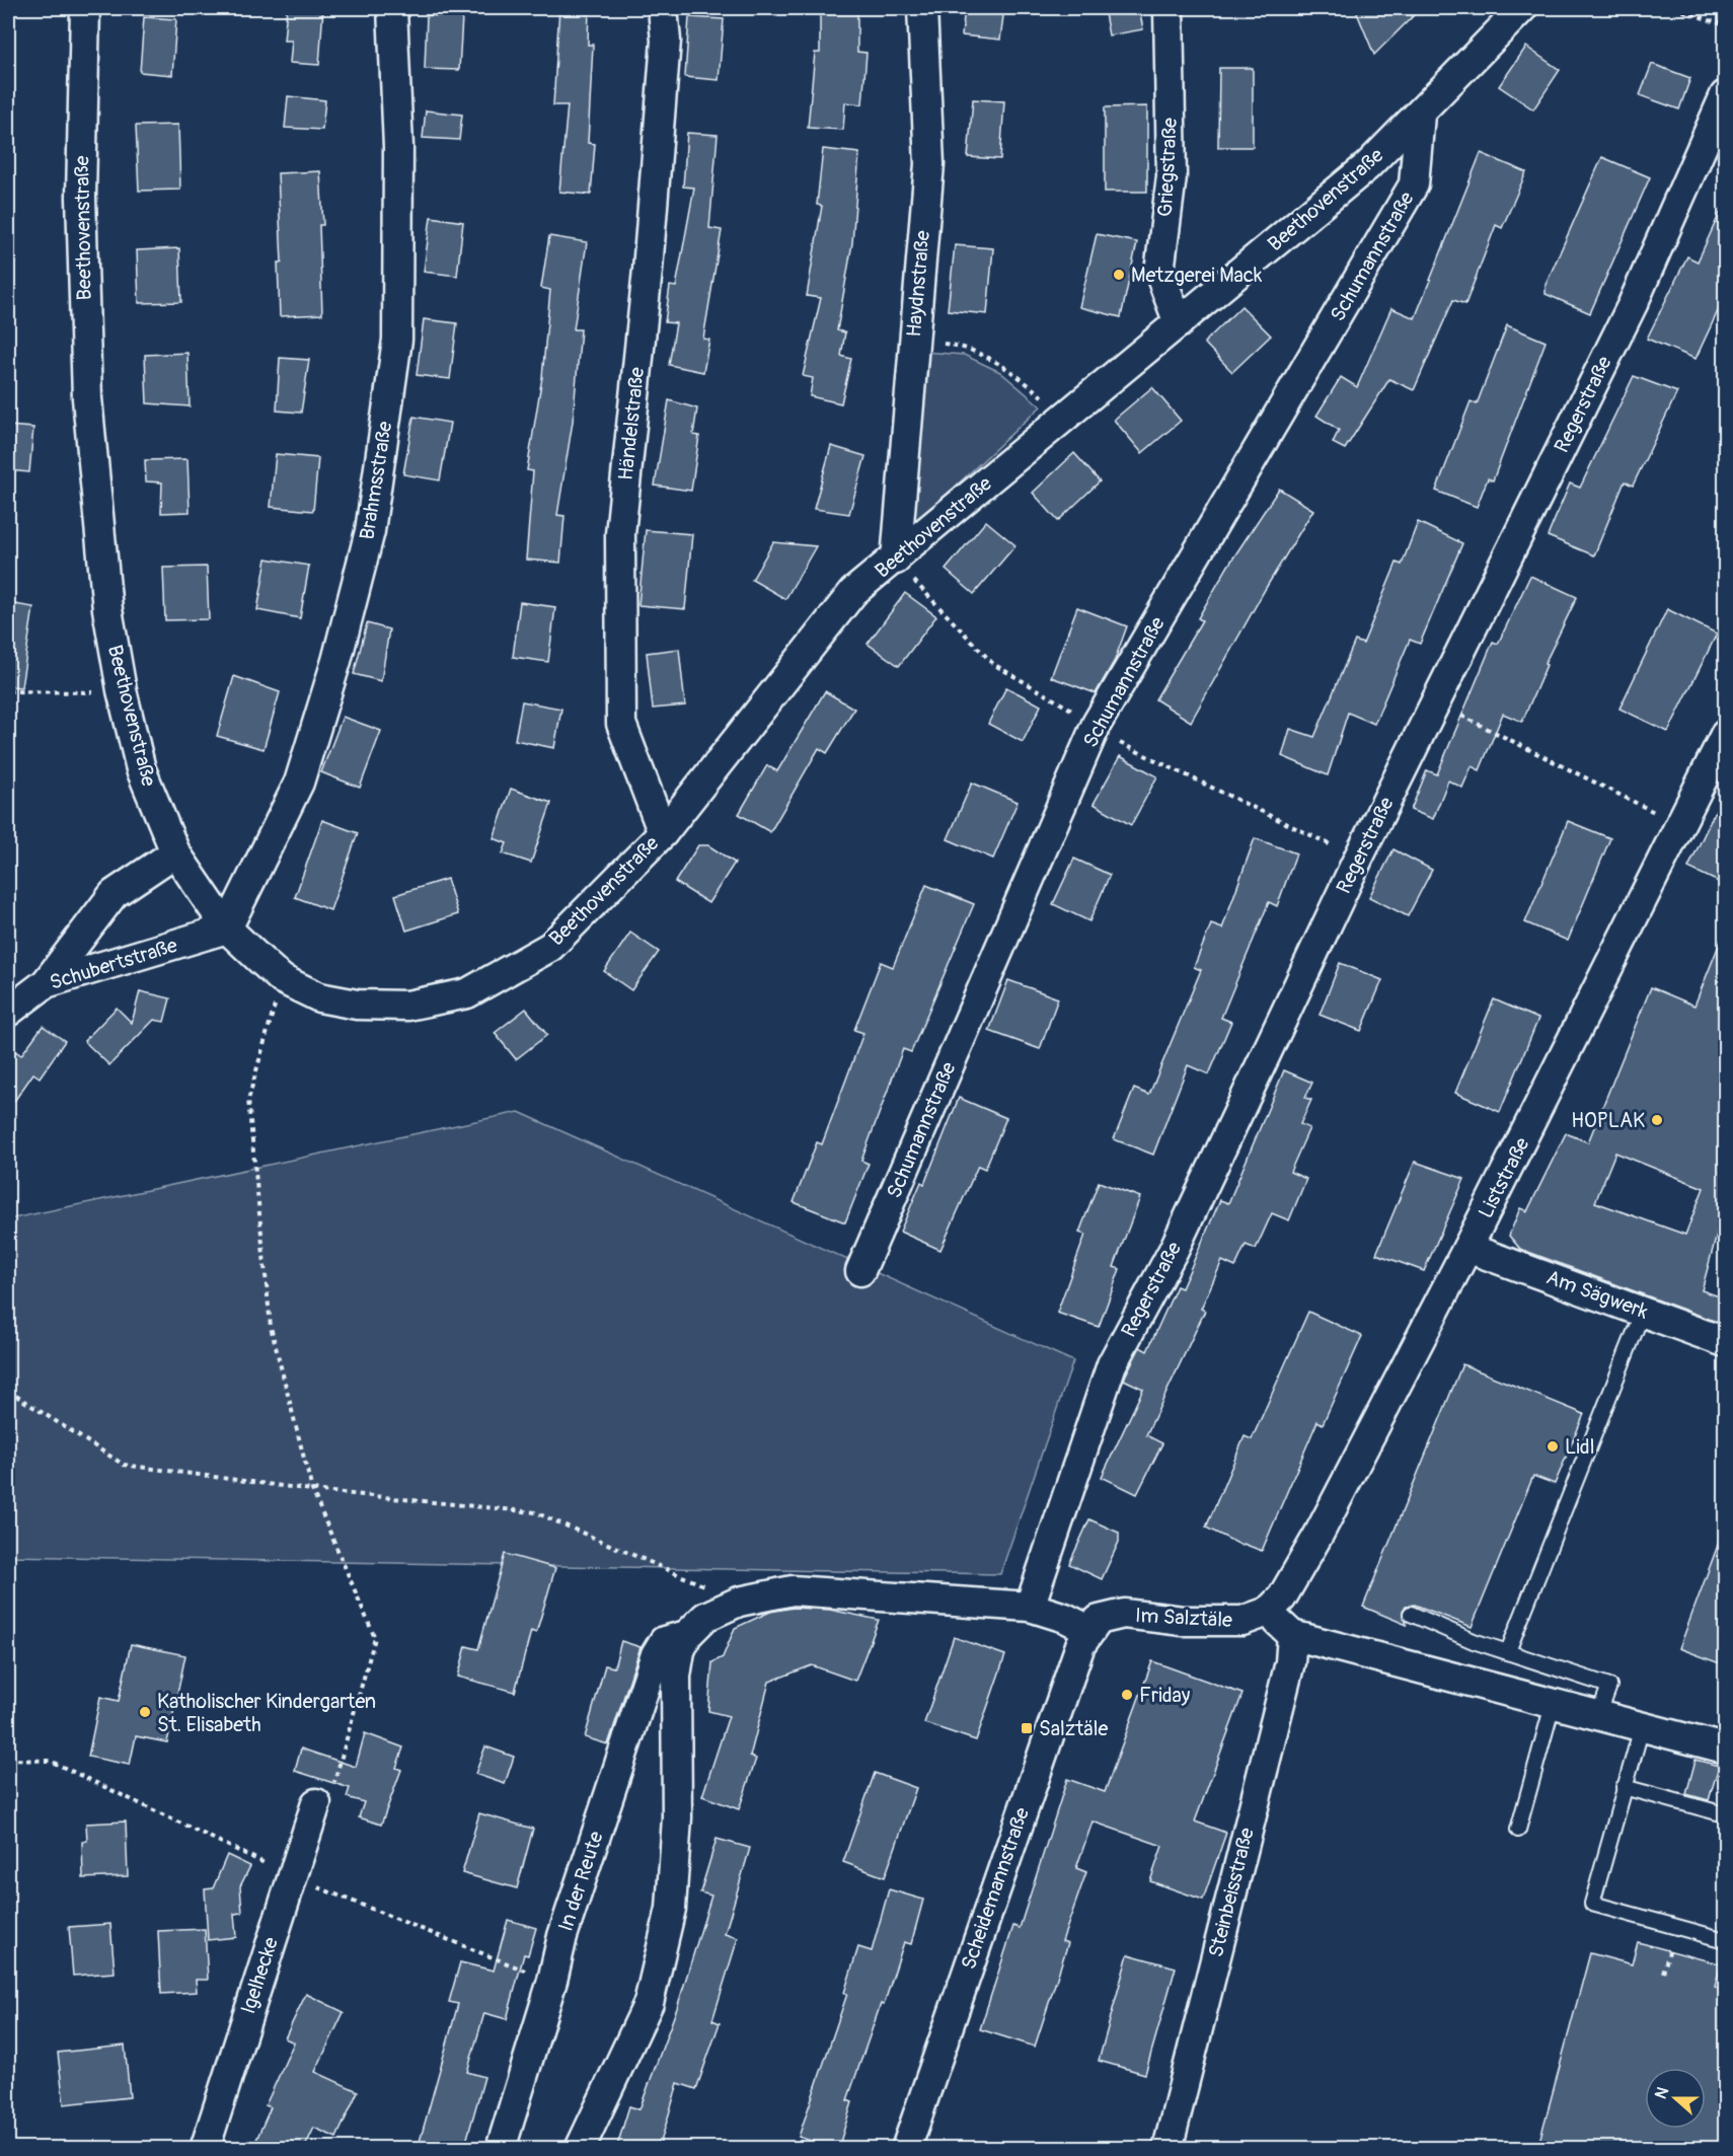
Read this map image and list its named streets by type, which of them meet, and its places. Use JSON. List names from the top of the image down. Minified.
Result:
{"streets":{"street":["Griegstraße","Beethovenstraße","Schumannstraße","Haydnstraße","Regerstraße","Händelstraße","Brahmsstraße","Schubertstraße","Liststraße","Am Sägwerk","Im Salztäle","In der Reute","Scheidemannstraße","Steinbeisstraße","Igelhecke"]},"crossings":[["Griegstraße","Beethovenstraße"],["Beethovenstraße","Schumannstraße"],["Beethovenstraße","Haydnstraße"],["Beethovenstraße","Händelstraße"],["Beethovenstraße","Brahmsstraße"],["Beethovenstraße","Schubertstraße"],["Brahmsstraße","Schubertstraße"],["Liststraße","Am Sägwerk"],["Liststraße","Im Salztäle"],["Im Salztäle","Scheidemannstraße"]],"places":{"other":["Metzgerei Mack","HOPLAK","Lidl","Friday","Katholischer Kindergarten St. Elisabeth"],"transit":["Salztäle"]},"north":"left"}
